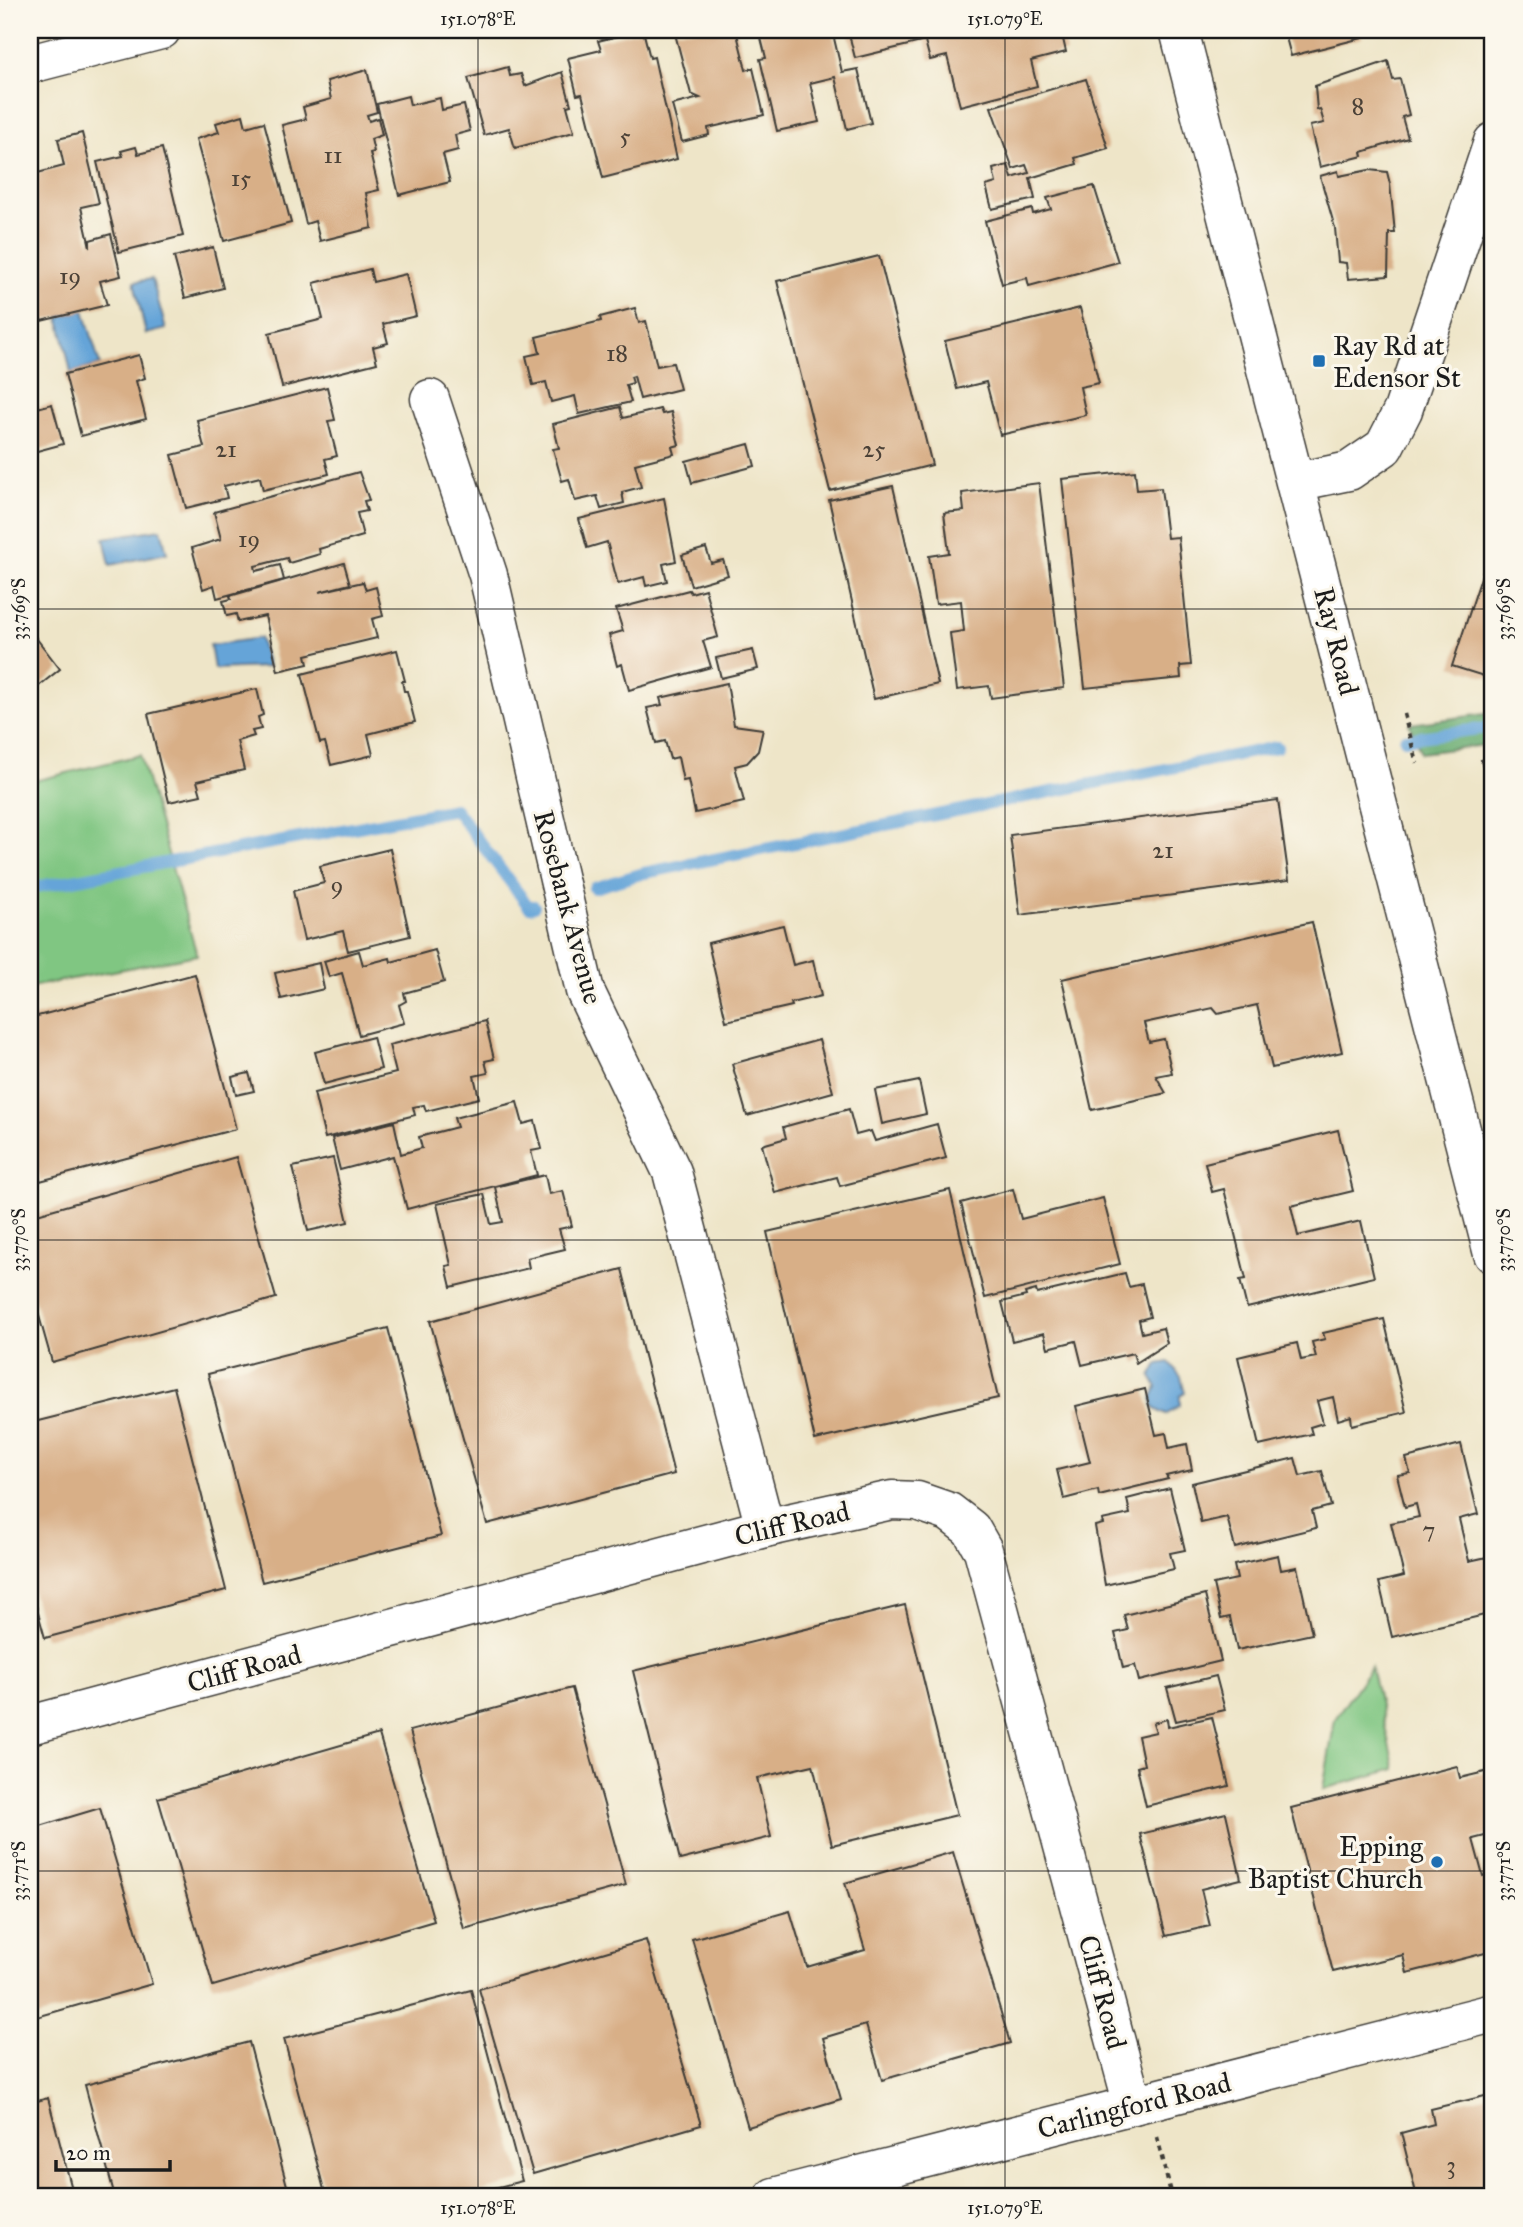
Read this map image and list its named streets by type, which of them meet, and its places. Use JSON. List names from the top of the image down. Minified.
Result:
{"streets":{"street":["Ray Road","Rosebank Avenue","Cliff Road","Carlingford Road"]},"crossings":[["Rosebank Avenue","Cliff Road"],["Cliff Road","Carlingford Road"]],"places":{"transit":["Ray Rd at Edensor St"],"other":["Epping Baptist Church"]},"house_numbers":["8","5","11","15","19","18","21","25","19","21","9","7","3"],"scale_bar":"20 m","coordinates":["151.078°E","151.079°E","33.769°S","33.770°S","33.771°S"]}
